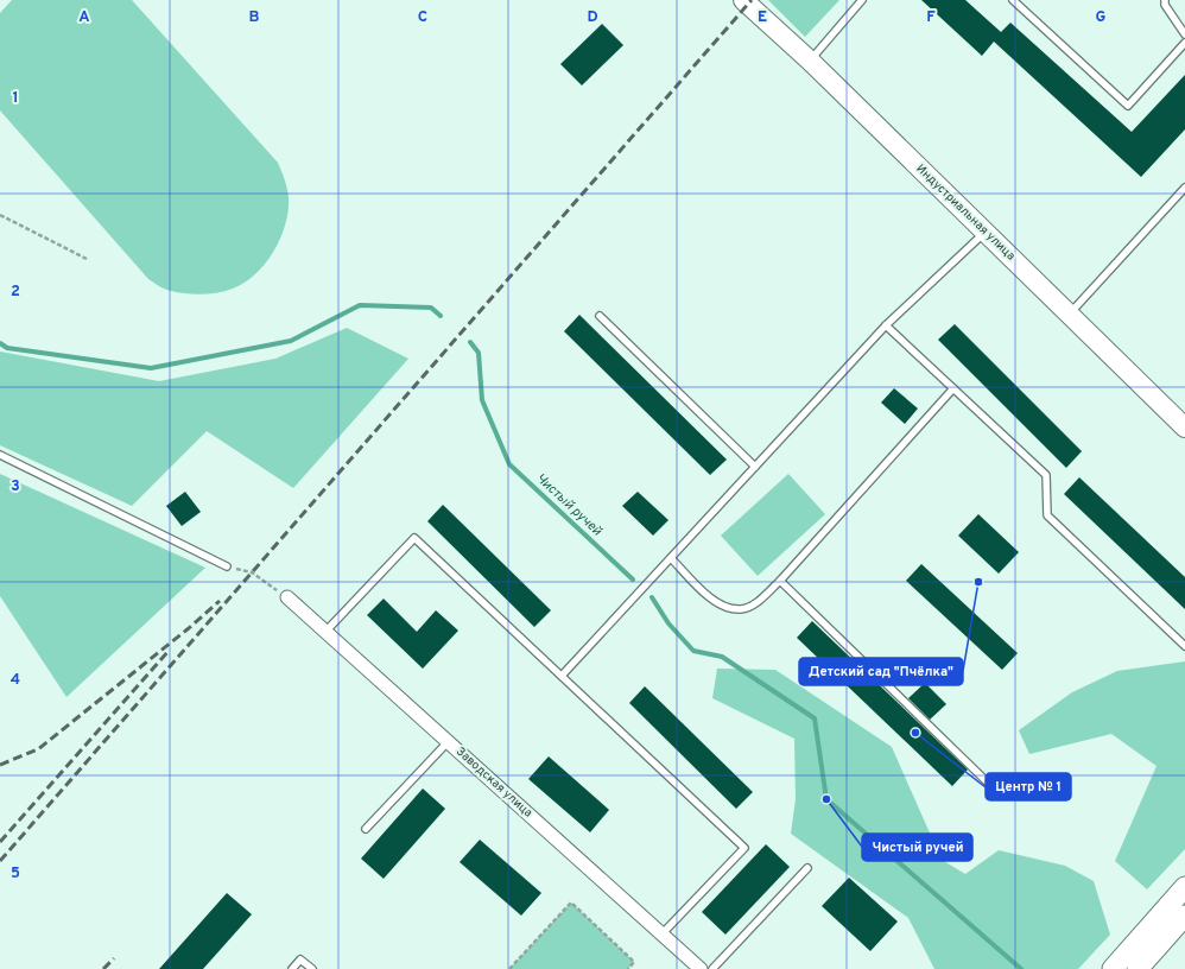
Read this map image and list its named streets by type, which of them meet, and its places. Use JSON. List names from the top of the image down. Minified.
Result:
{"streets":{"main road":["Индустриальная улица"],"street":["Заводская улица"]},"water":["Чистый ручей"],"places":["Детский сад \"Пчёлка\"","Центр № 1","Чистый ручей"],"grid":{"columns":["A","B","C","D","E","F","G"],"rows":["1","2","3","4","5"]}}
